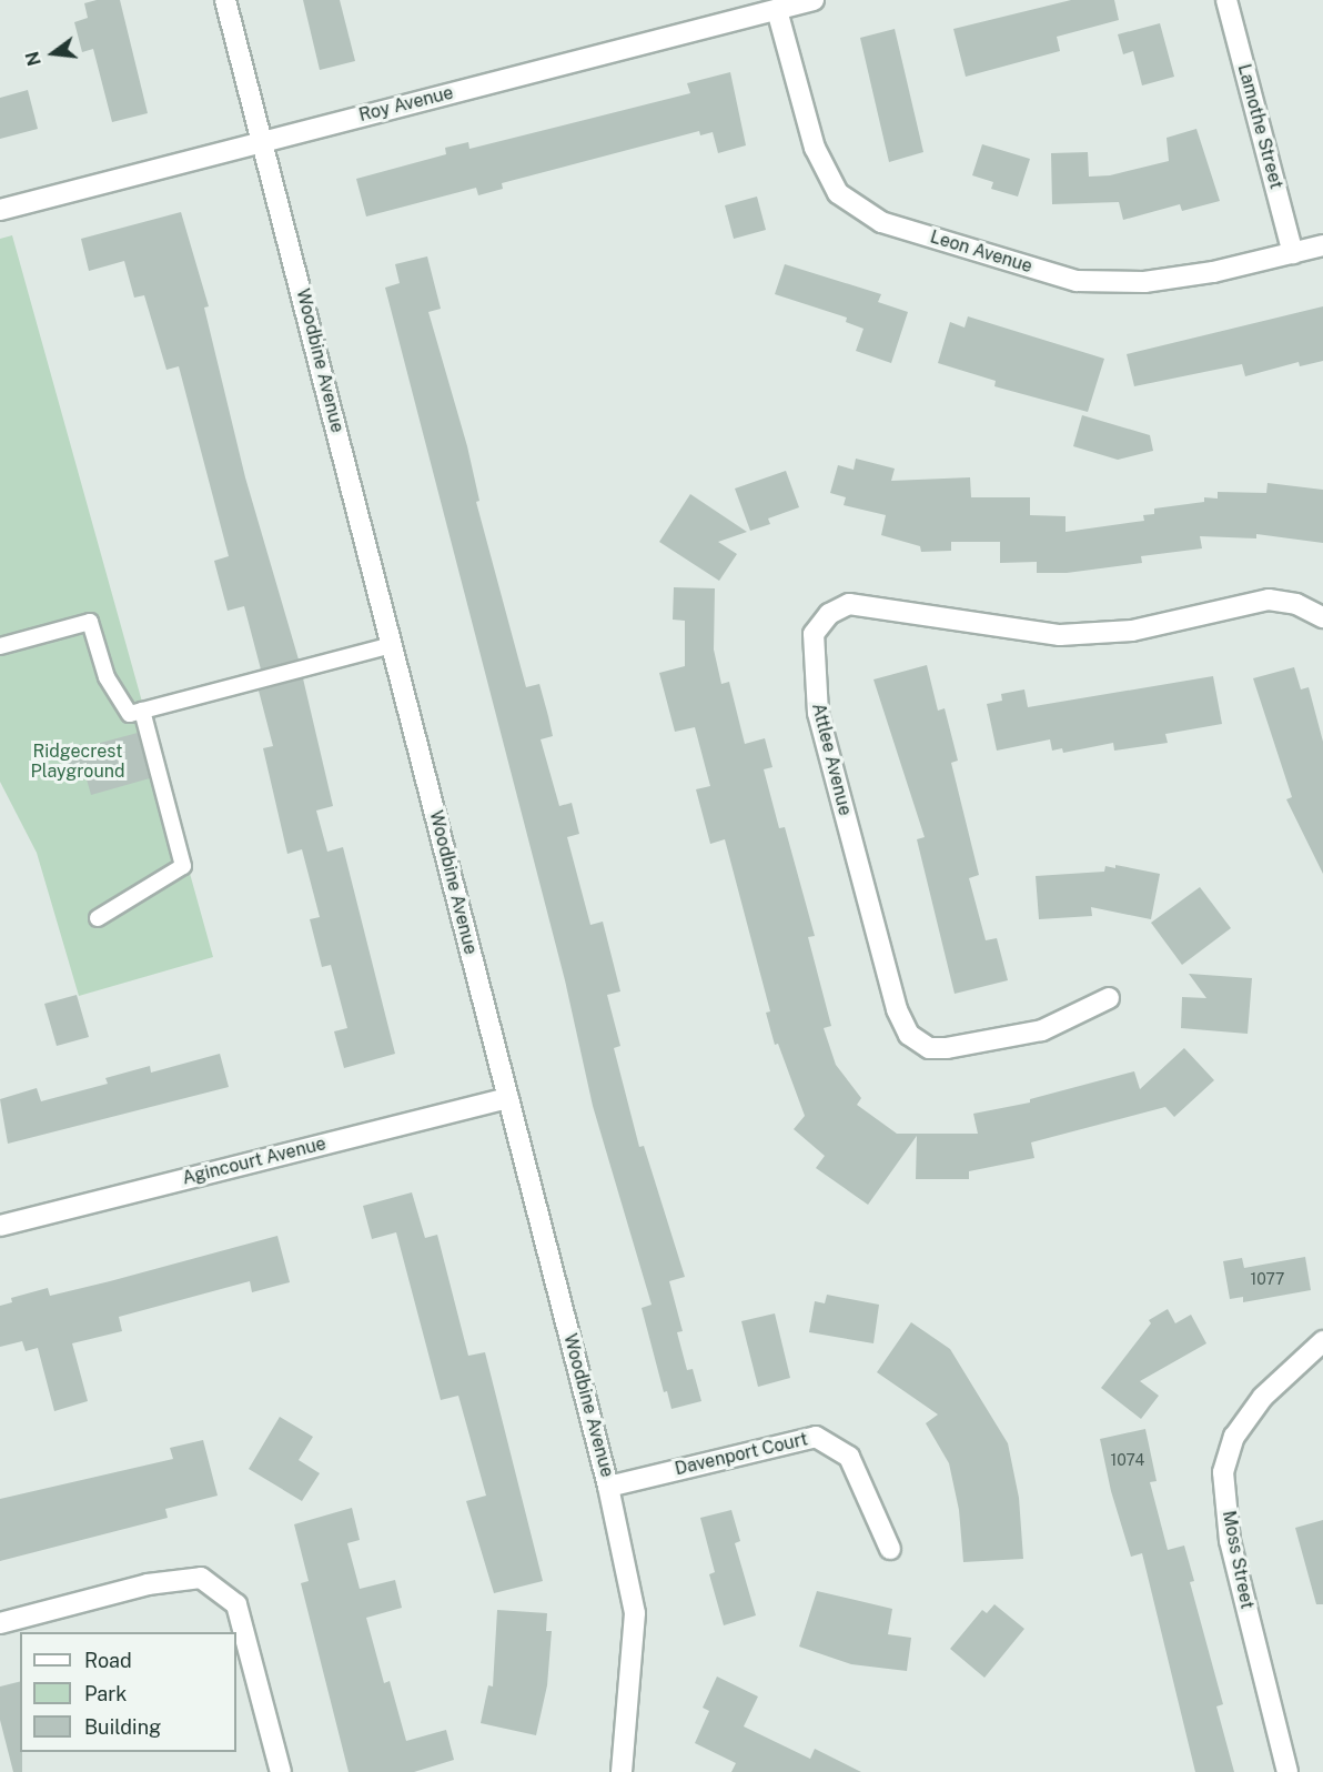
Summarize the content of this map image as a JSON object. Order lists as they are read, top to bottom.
{
  "streets": {
    "street": [
      "Roy Avenue",
      "Lamothe Street",
      "Leon Avenue",
      "Woodbine Avenue",
      "Attlee Avenue",
      "Agincourt Avenue",
      "Davenport Court",
      "Moss Street"
    ]
  },
  "crossings": [
    ["Roy Avenue", "Leon Avenue"],
    ["Roy Avenue", "Woodbine Avenue"],
    ["Lamothe Street", "Leon Avenue"],
    ["Woodbine Avenue", "Agincourt Avenue"],
    ["Woodbine Avenue", "Davenport Court"]
  ],
  "parks": ["Ridgecrest Playground"],
  "house_numbers": ["1077", "1074"],
  "legend": ["Road", "Park", "Building"],
  "north": "left"
}
